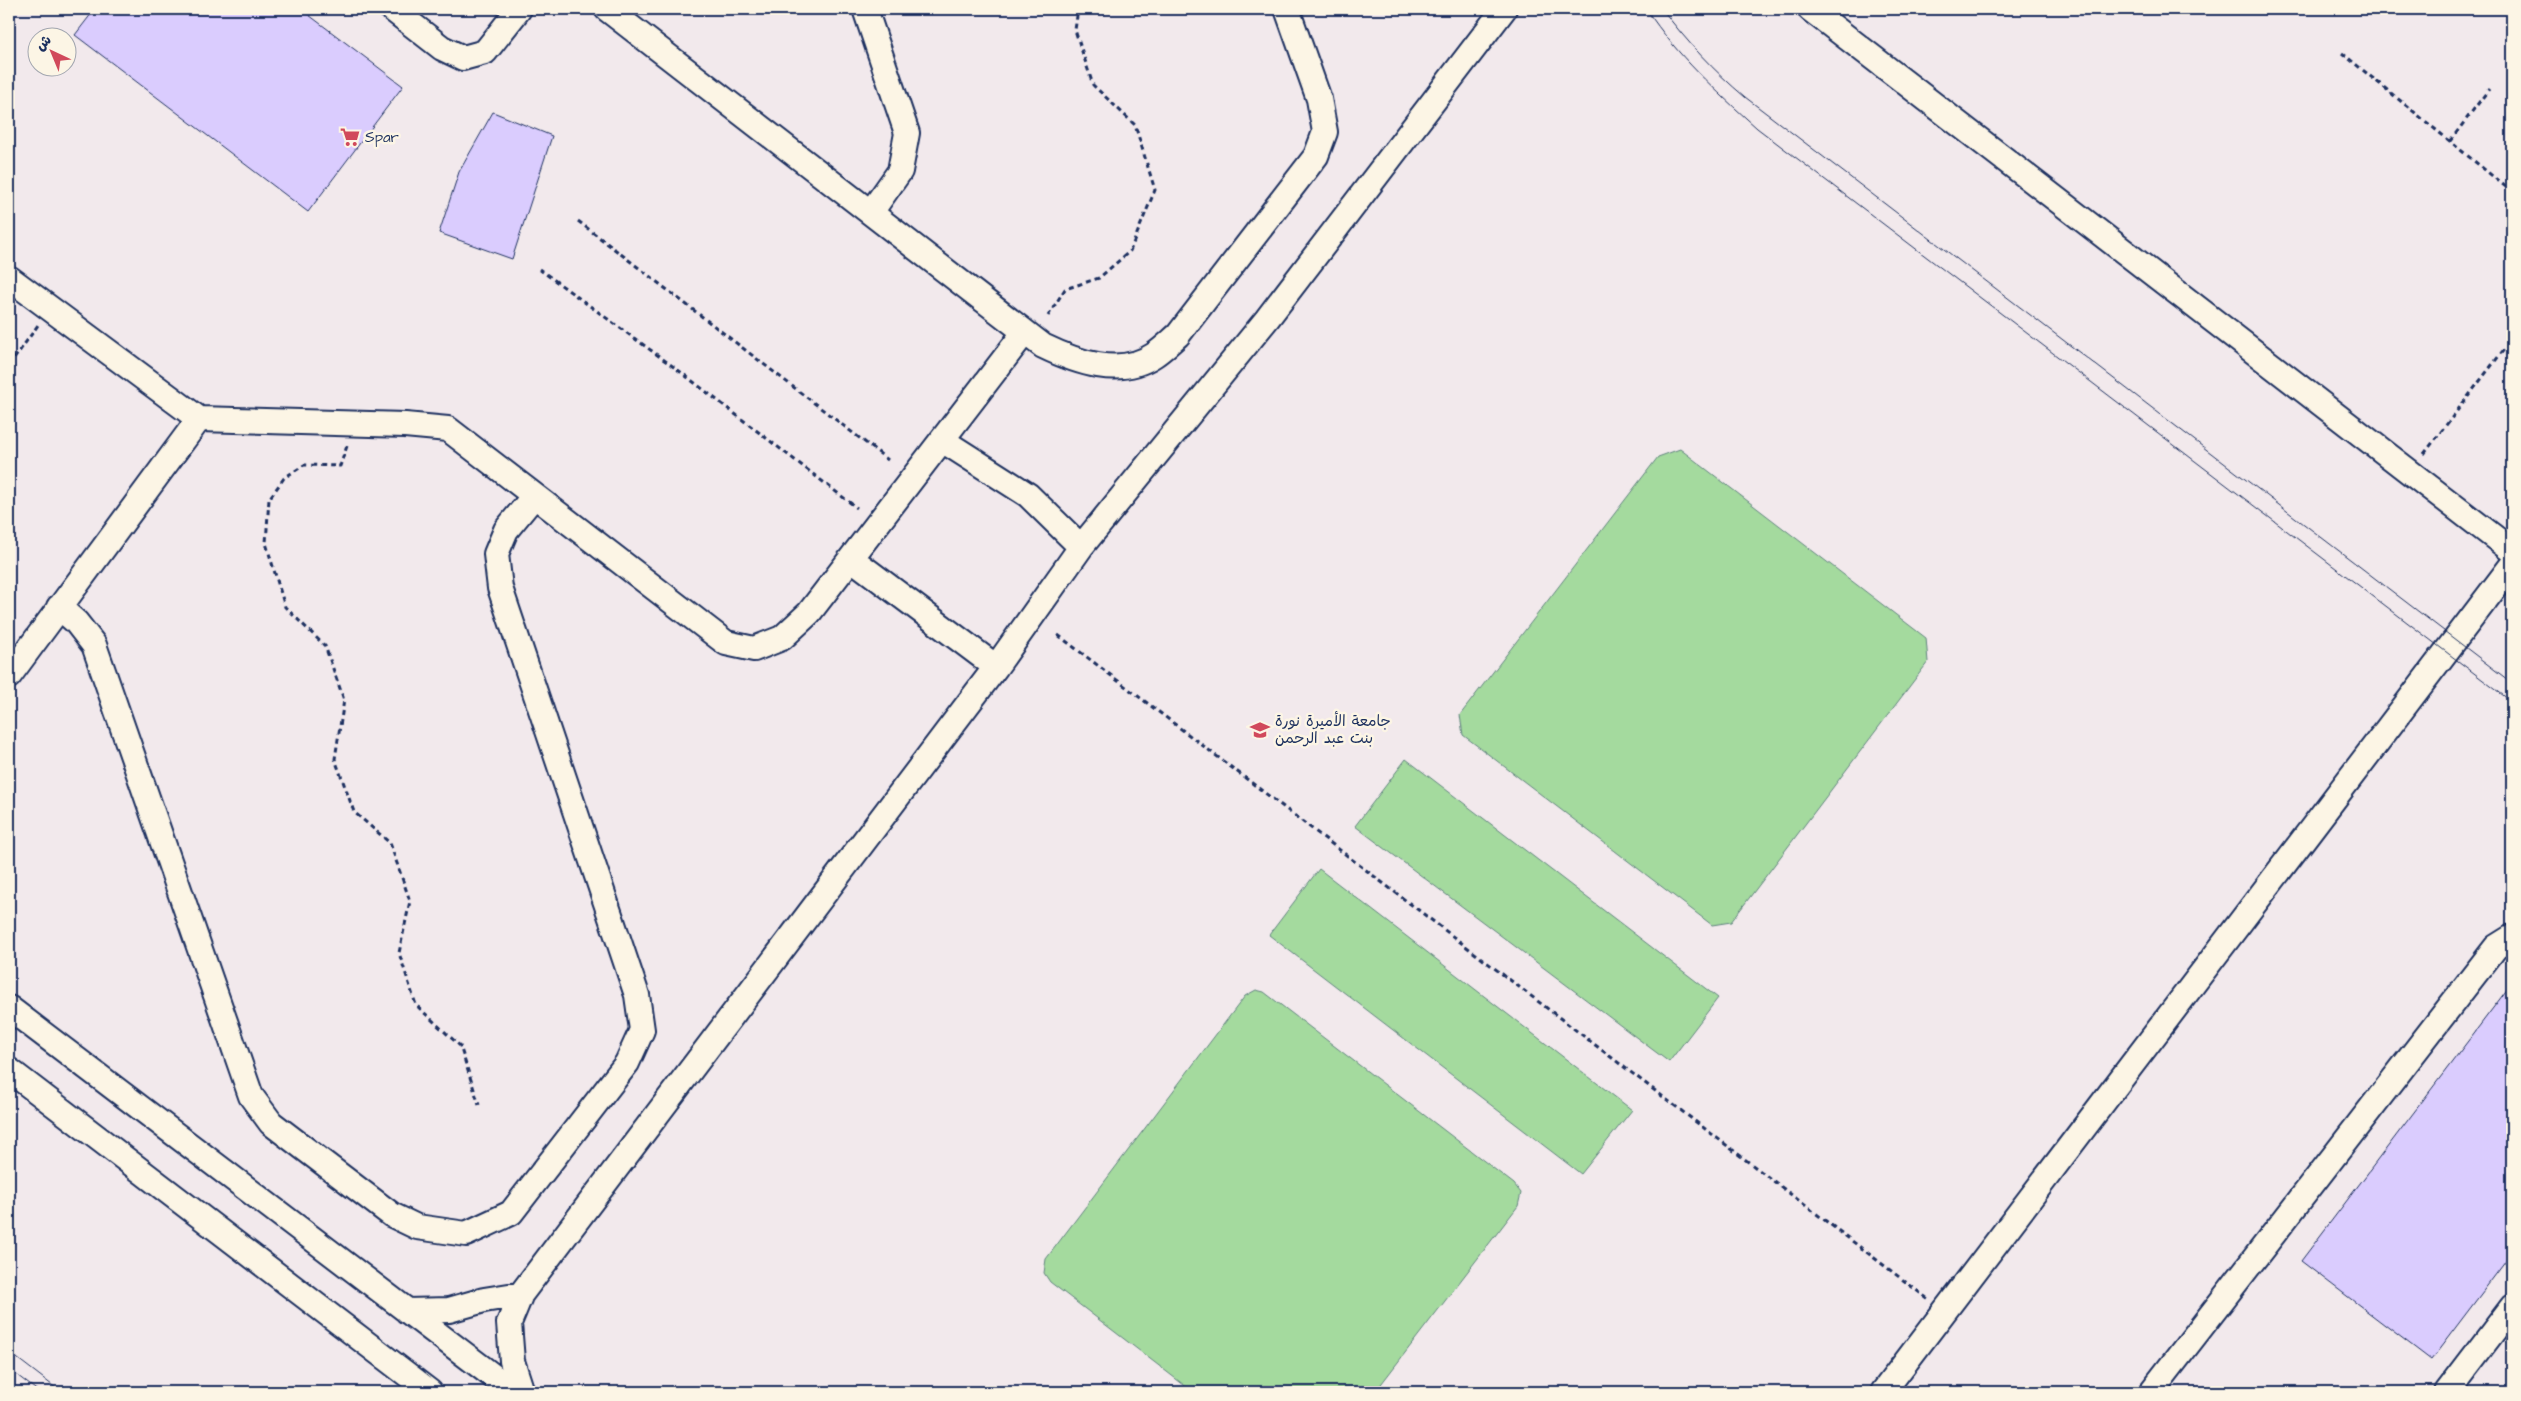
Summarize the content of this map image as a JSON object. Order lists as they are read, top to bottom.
{
  "places": {
    "supermarket": ["Spar"],
    "school or university": ["جامعة الأميرة نورة بنت عبد الرحمن"]
  },
  "north": "top left"
}
